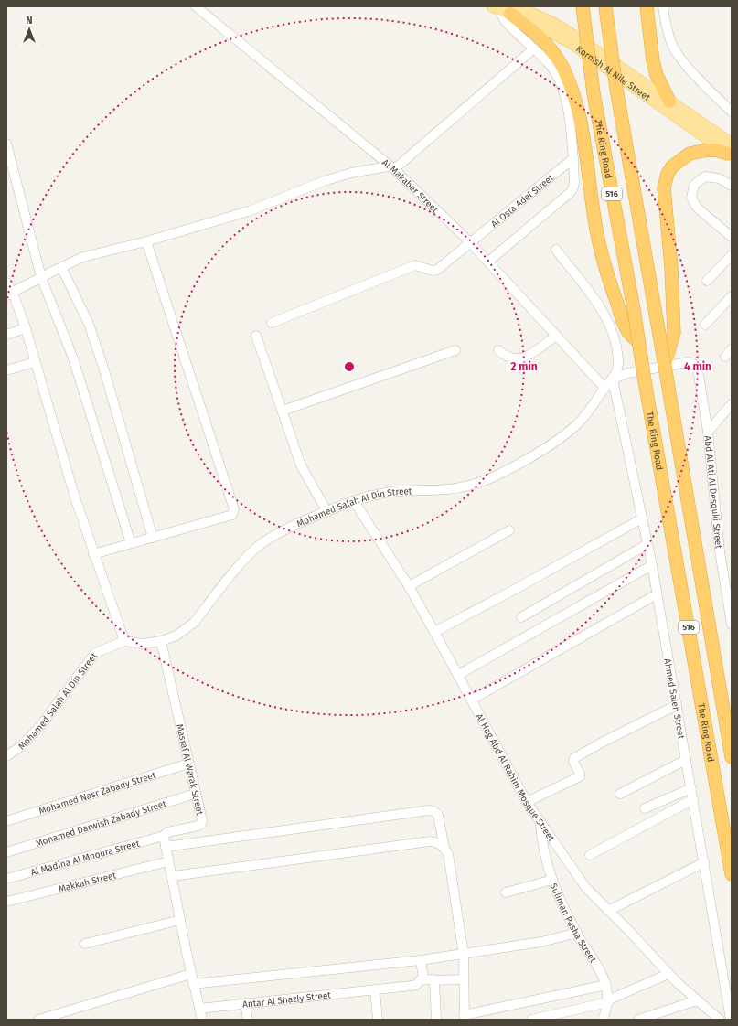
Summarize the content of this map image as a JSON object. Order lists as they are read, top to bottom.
{
  "streets": {
    "highway": ["The Ring Road", "516"],
    "main road": ["Kornish Al Nile Street"],
    "street": [
      "Al Makaber Street",
      "Al Osta Adel Street",
      "Abd Al Ati Al Desouki Street",
      "Mohamed Salah Al Din Street",
      "Ahmed Saleh Street",
      "Masraf Al Warak Street",
      "Al Hag Abd Al Rahim Mosque Street",
      "Mohamed Nasr Zabady Street",
      "Mohamed Darwish Zabady Street",
      "Al Madina Al Mnoura Street",
      "Makkah Street",
      "Suliman Pasha Street",
      "Antar Al Shazly Street"
    ]
  },
  "crossings": [
    ["Al Makaber Street", "Al Osta Adel Street"],
    ["Al Makaber Street", "Mohamed Salah Al Din Street"],
    ["Abd Al Ati Al Desouki Street", "Mohamed Salah Al Din Street"],
    ["Mohamed Salah Al Din Street", "Ahmed Saleh Street"],
    ["Mohamed Salah Al Din Street", "Masraf Al Warak Street"],
    ["Mohamed Salah Al Din Street", "Al Hag Abd Al Rahim Mosque Street"],
    ["Masraf Al Warak Street", "Mohamed Nasr Zabady Street"],
    ["Masraf Al Warak Street", "Mohamed Darwish Zabady Street"],
    ["Masraf Al Warak Street", "Al Madina Al Mnoura Street"],
    ["Al Hag Abd Al Rahim Mosque Street", "Suliman Pasha Street"]
  ],
  "north": "top",
  "rings": ["2 min", "4 min"]
}
